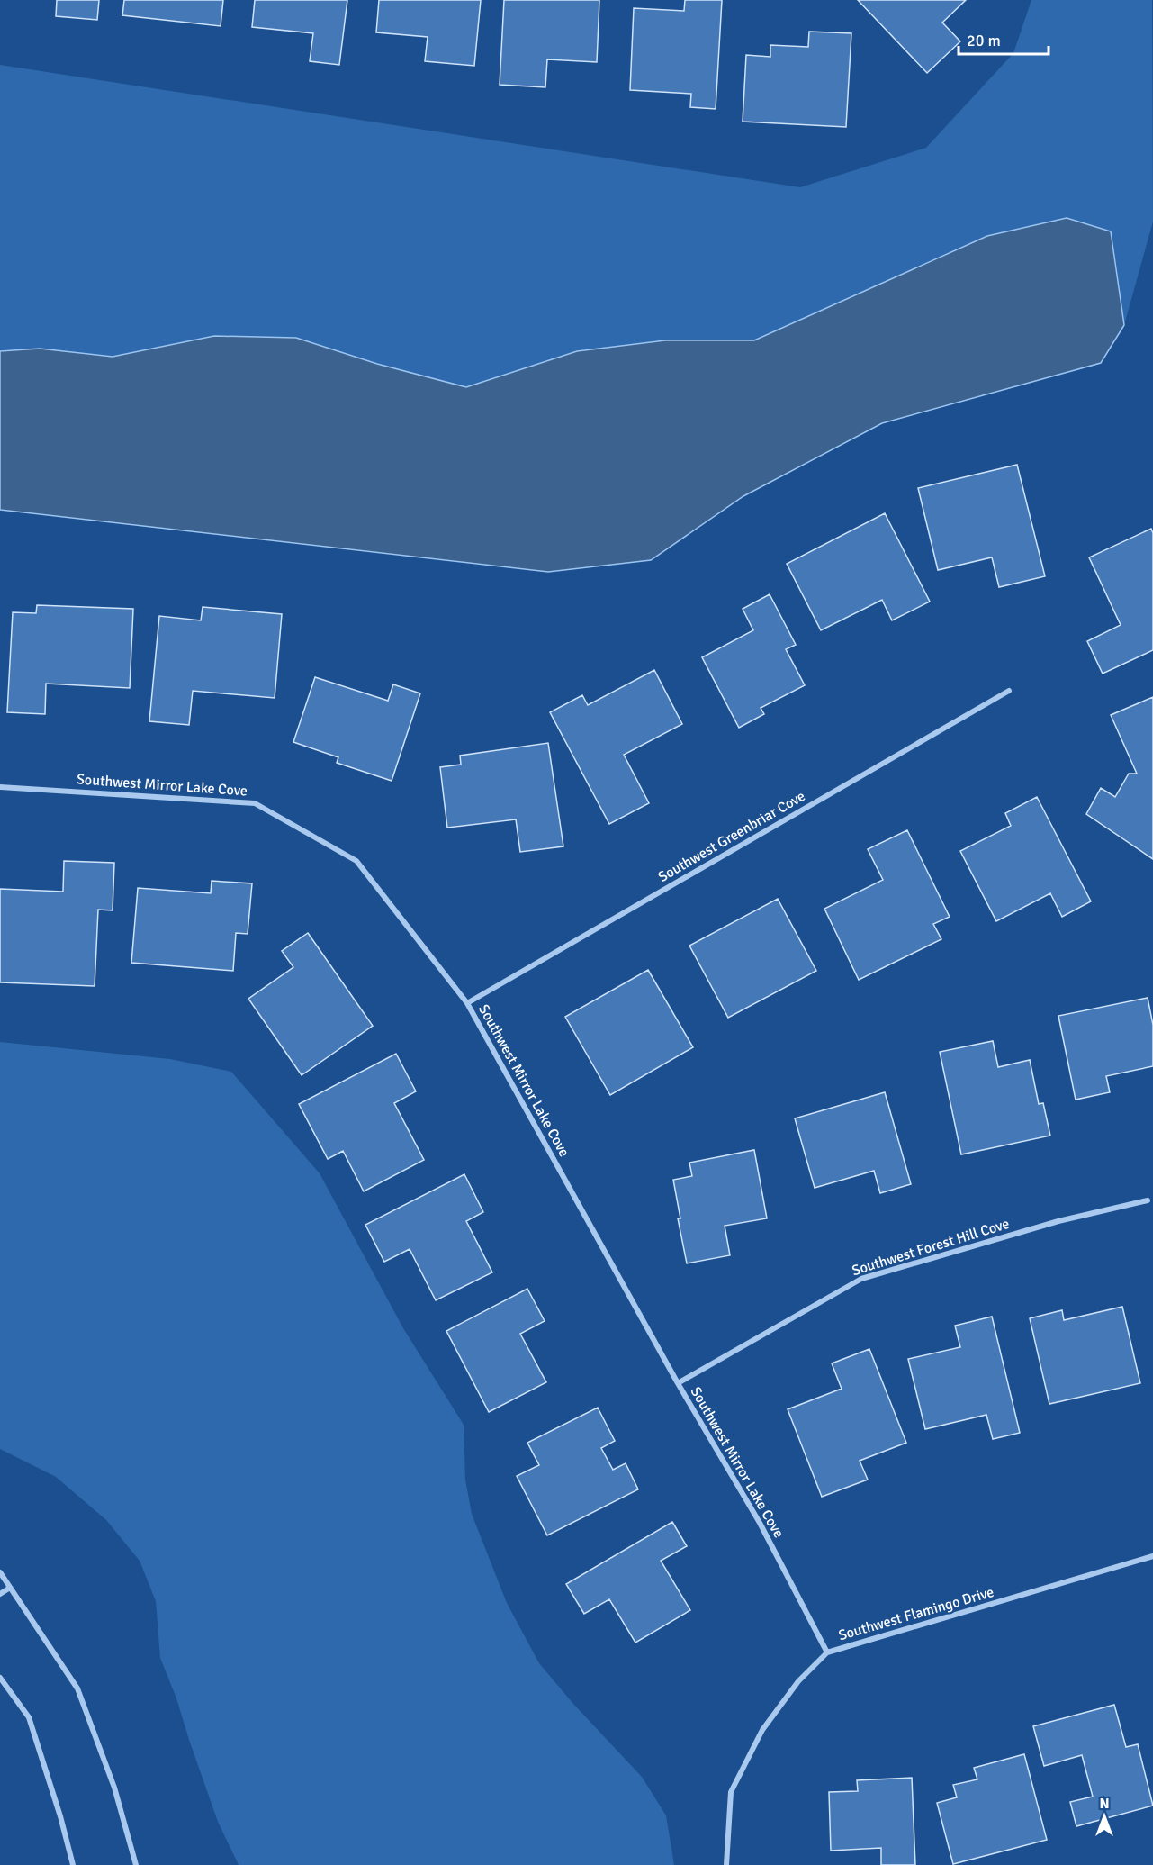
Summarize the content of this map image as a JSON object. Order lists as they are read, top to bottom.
{
  "streets": {
    "street": [
      "Southwest Mirror Lake Cove",
      "Southwest Greenbriar Cove",
      "Southwest Forest Hill Cove",
      "Southwest Flamingo Drive"
    ]
  },
  "crossings": [
    ["Southwest Mirror Lake Cove", "Southwest Greenbriar Cove"],
    ["Southwest Mirror Lake Cove", "Southwest Forest Hill Cove"],
    ["Southwest Mirror Lake Cove", "Southwest Flamingo Drive"]
  ],
  "scale_bar": "20 m",
  "north": "top"
}
